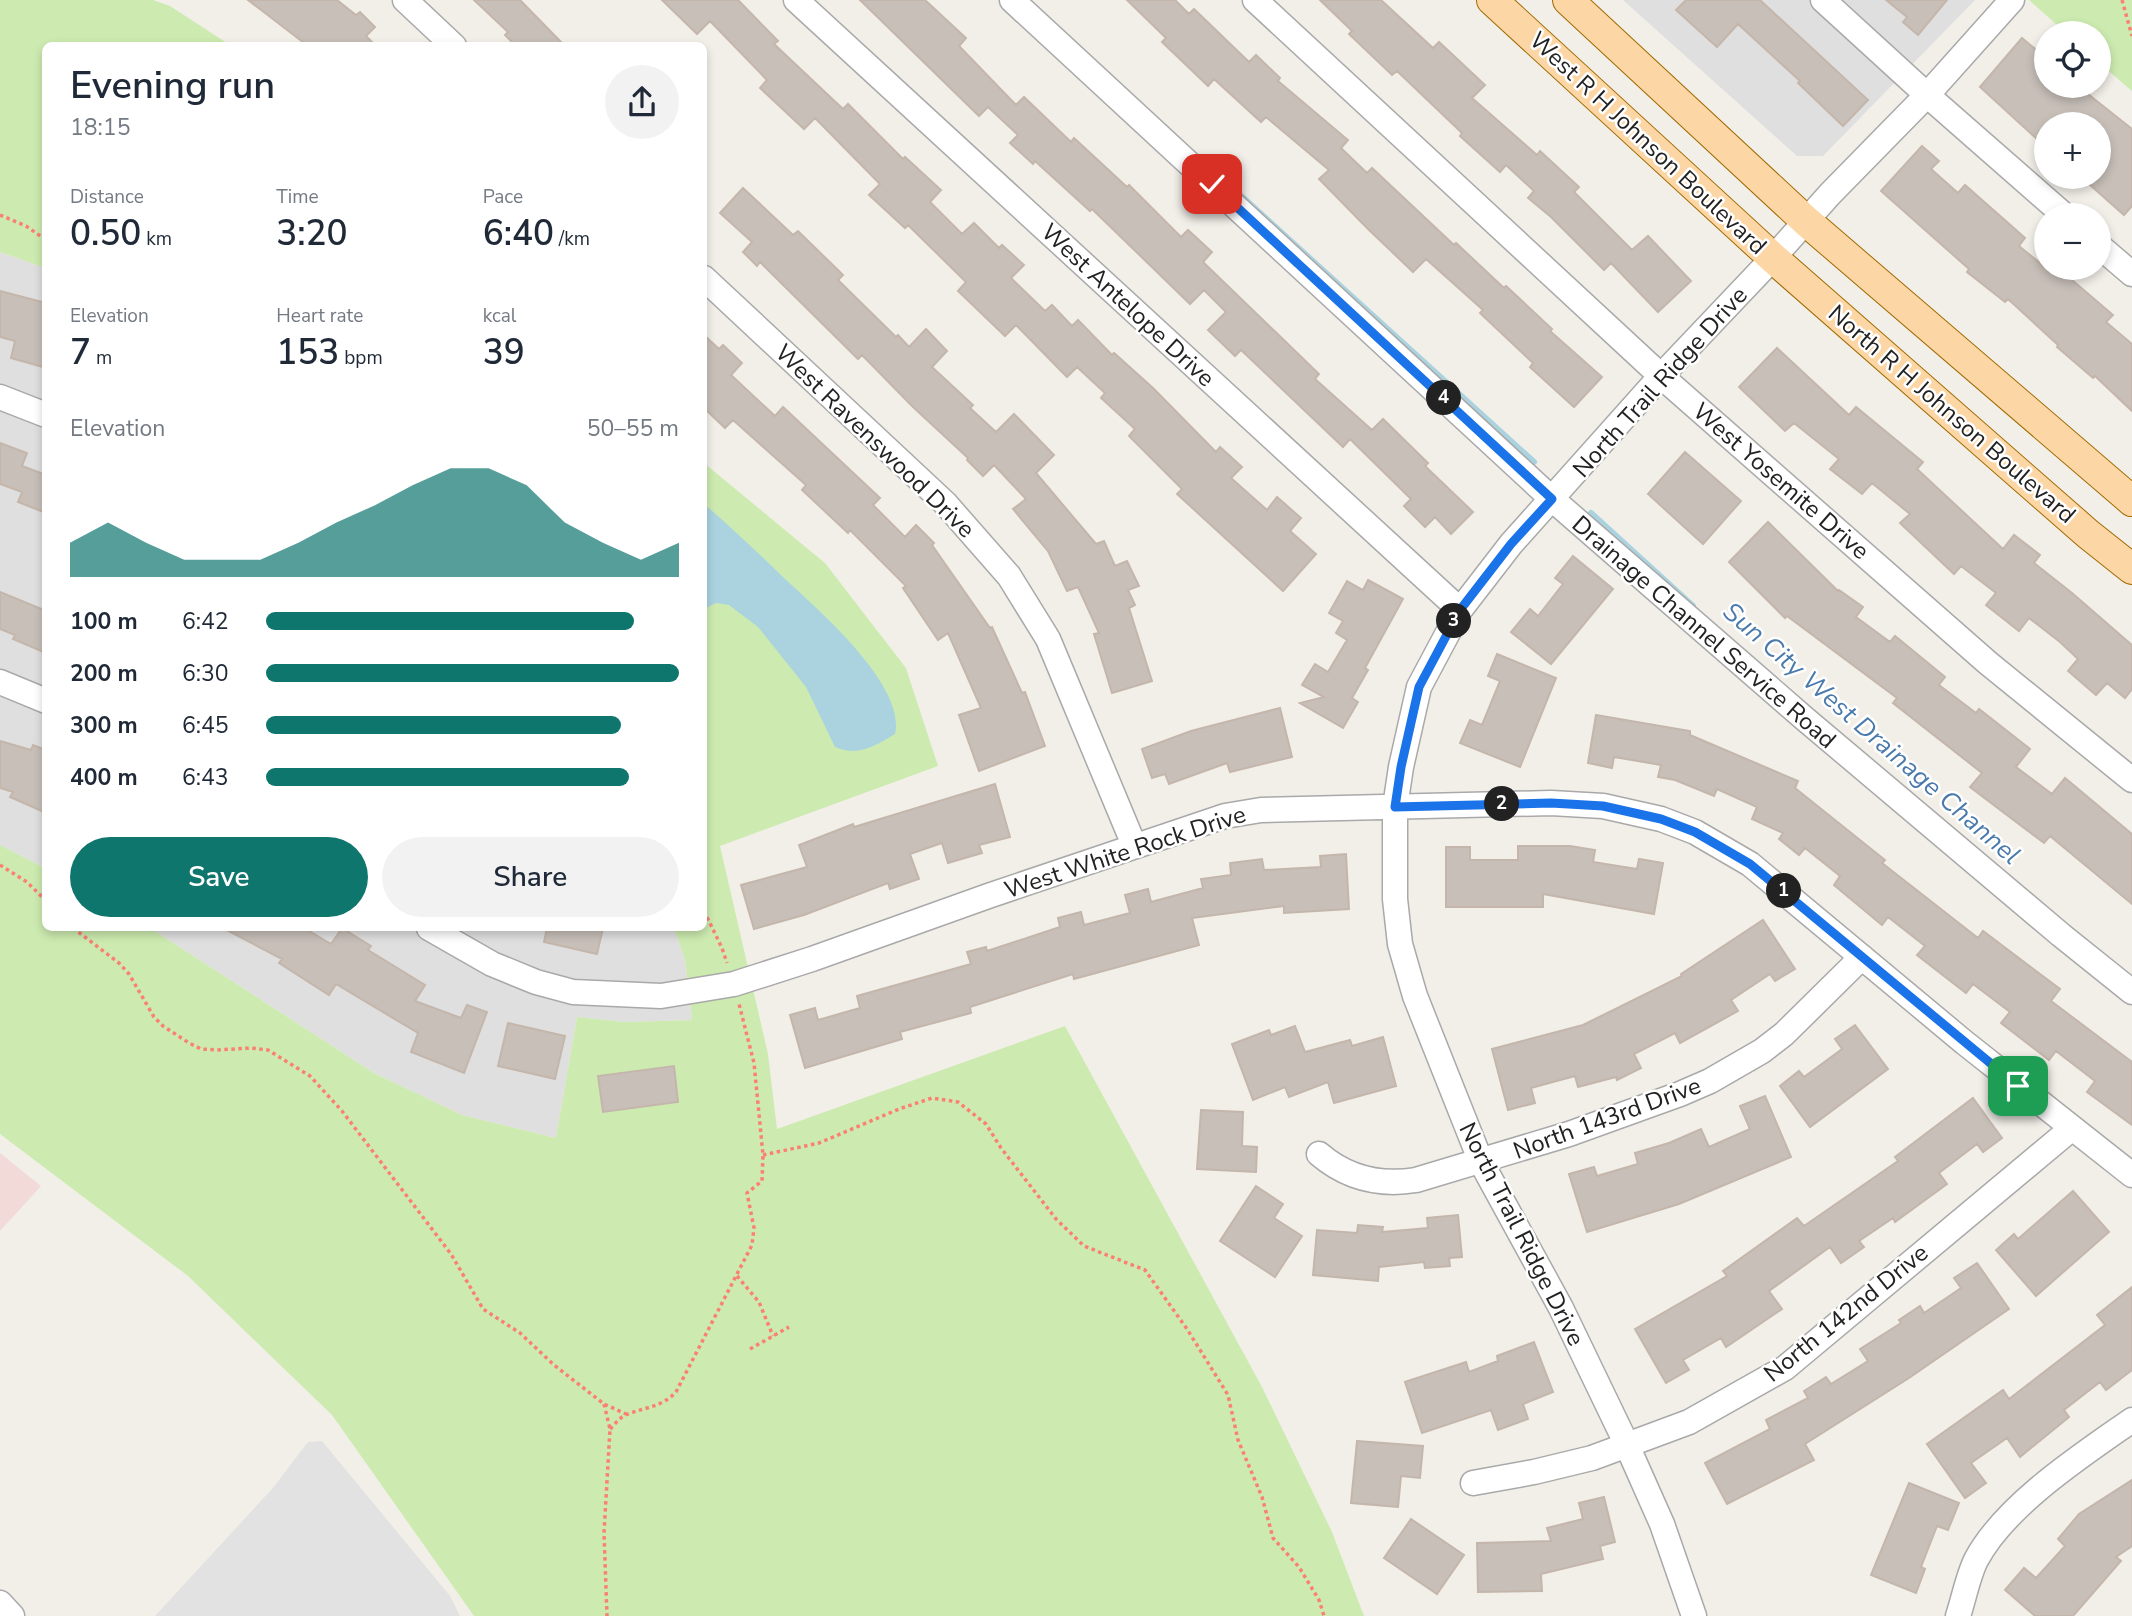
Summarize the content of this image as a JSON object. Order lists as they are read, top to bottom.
{
  "streets": {
    "main road": ["West R H Johnson Boulevard", "North R H Johnson Boulevard"],
    "street": [
      "West Antelope Drive",
      "North Trail Ridge Drive",
      "West Ravenswood Drive",
      "West Yosemite Drive",
      "Drainage Channel Service Road",
      "West White Rock Drive",
      "North 143rd Drive",
      "North 142nd Drive"
    ]
  },
  "crossings": [
    ["West R H Johnson Boulevard", "North Trail Ridge Drive"],
    ["West R H Johnson Boulevard", "North R H Johnson Boulevard"],
    ["West Antelope Drive", "North Trail Ridge Drive"],
    ["North Trail Ridge Drive", "North R H Johnson Boulevard"],
    ["North Trail Ridge Drive", "West Yosemite Drive"],
    ["North Trail Ridge Drive", "Drainage Channel Service Road"],
    ["North Trail Ridge Drive", "West White Rock Drive"],
    ["North Trail Ridge Drive", "North 143rd Drive"],
    ["North Trail Ridge Drive", "North 142nd Drive"],
    ["West Ravenswood Drive", "West White Rock Drive"],
    ["West White Rock Drive", "North 143rd Drive"],
    ["West White Rock Drive", "North 142nd Drive"]
  ],
  "water": ["Sun City West Drainage Channel"],
  "page": {
    "map_buttons": ["+", "−"],
    "heading": ["Evening run", "18:15"],
    "stats": [
      ["Distance", "0.50 km"],
      ["Time", "3:20"],
      ["Pace", "6:40 /km"],
      ["Elevation", "7 m"],
      ["Heart rate", "153 bpm"],
      ["kcal", "39"]
    ],
    "pins": [
      "4",
      "3",
      "2",
      "1"
    ],
    "chart": ["Elevation", "50–55 m"],
    "list": [
      {
        "name": "100 m",
        "note": "6:42"
      },
      {
        "name": "200 m",
        "note": "6:30"
      },
      {
        "name": "300 m",
        "note": "6:45"
      },
      {
        "name": "400 m",
        "note": "6:43"
      }
    ],
    "buttons": ["Save", "Share"]
  }
}
